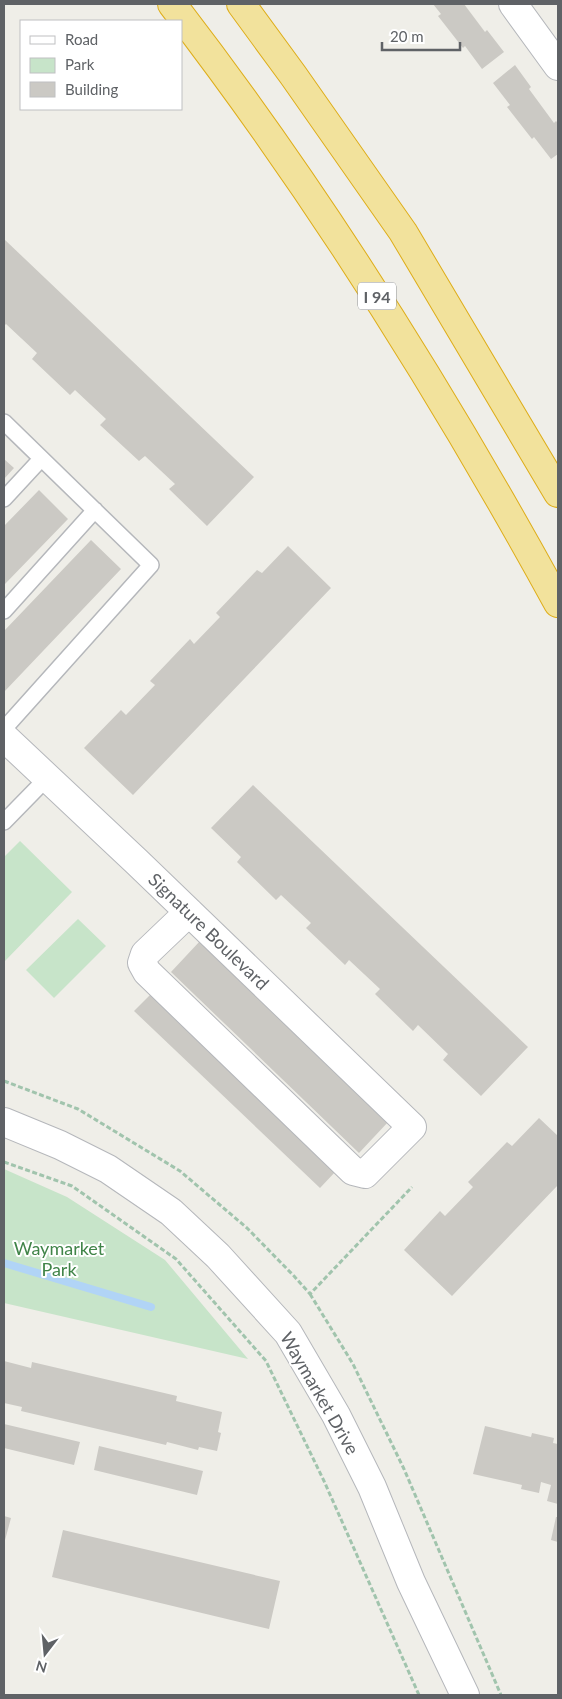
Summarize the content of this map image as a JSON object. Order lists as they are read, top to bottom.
{
  "streets": {
    "highway": ["I 94"],
    "street": ["Signature Boulevard", "Waymarket Drive"]
  },
  "parks": ["Waymarket Park"],
  "legend": ["Road", "Park", "Building"],
  "scale_bar": "20 m",
  "north": "bottom"
}
